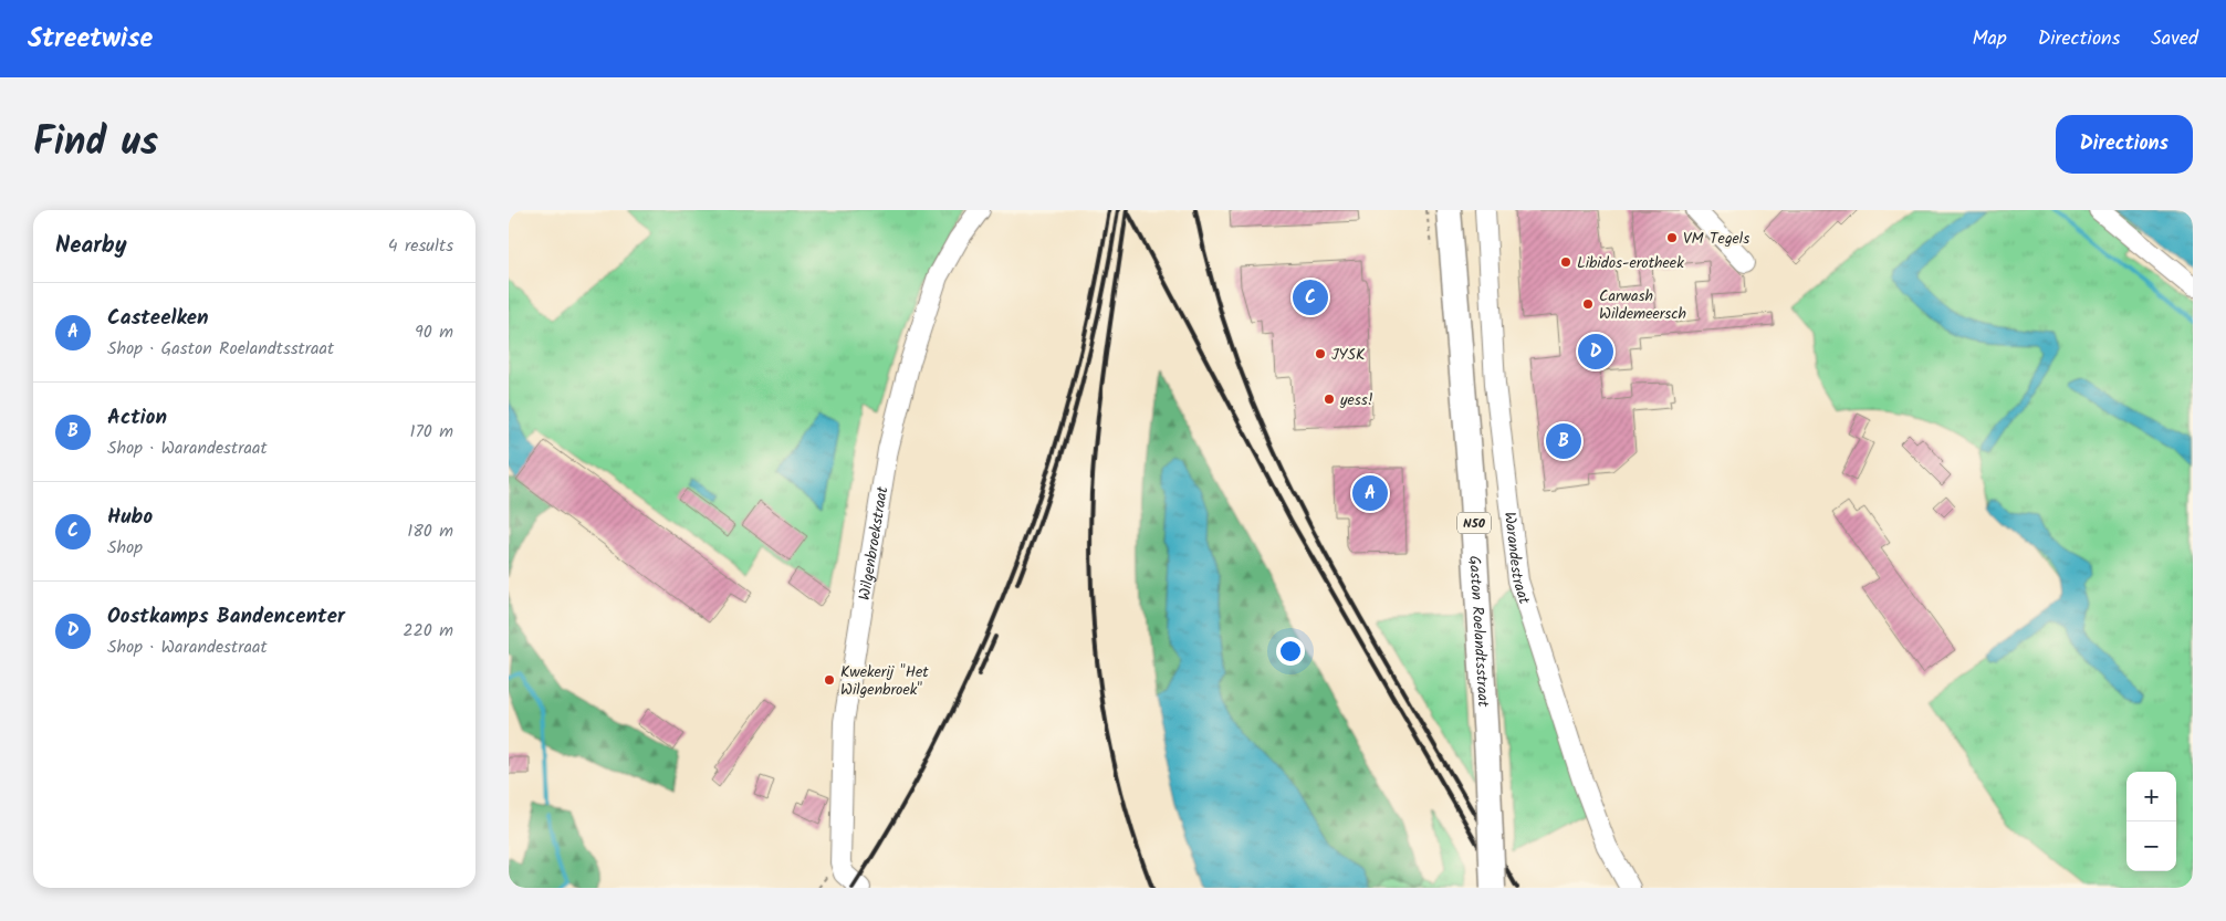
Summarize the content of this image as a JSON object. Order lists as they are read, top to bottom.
{
  "streets": {
    "main road": ["N50", "Gaston Roelandtsstraat"],
    "street": ["Wilgenbroekstraat", "Warandestraat"]
  },
  "places": [
    "VM Tegels",
    "Libidos-erotheek",
    "Carwash Wildemeersch",
    "JYSK",
    "yess!",
    "Kwekerij \"Het Wilgenbroek\""
  ],
  "page": {
    "header": "Streetwise",
    "nav": ["Map", "Directions", "Saved"],
    "title": "Find us",
    "buttons": "Directions",
    "heading": ["Nearby", "4 results"],
    "pins": [
      "C",
      "D",
      "B",
      "A"
    ],
    "list": [
      {
        "mark": "A",
        "name": "Casteelken",
        "note": "Shop · Gaston Roelandtsstraat",
        "value": "90 m"
      },
      {
        "mark": "B",
        "name": "Action",
        "note": "Shop · Warandestraat",
        "value": "170 m"
      },
      {
        "mark": "C",
        "name": "Hubo",
        "note": "Shop",
        "value": "180 m"
      },
      {
        "mark": "D",
        "name": "Oostkamps Bandencenter",
        "note": "Shop · Warandestraat",
        "value": "220 m"
      }
    ],
    "map_buttons": ["+", "−"]
  }
}
